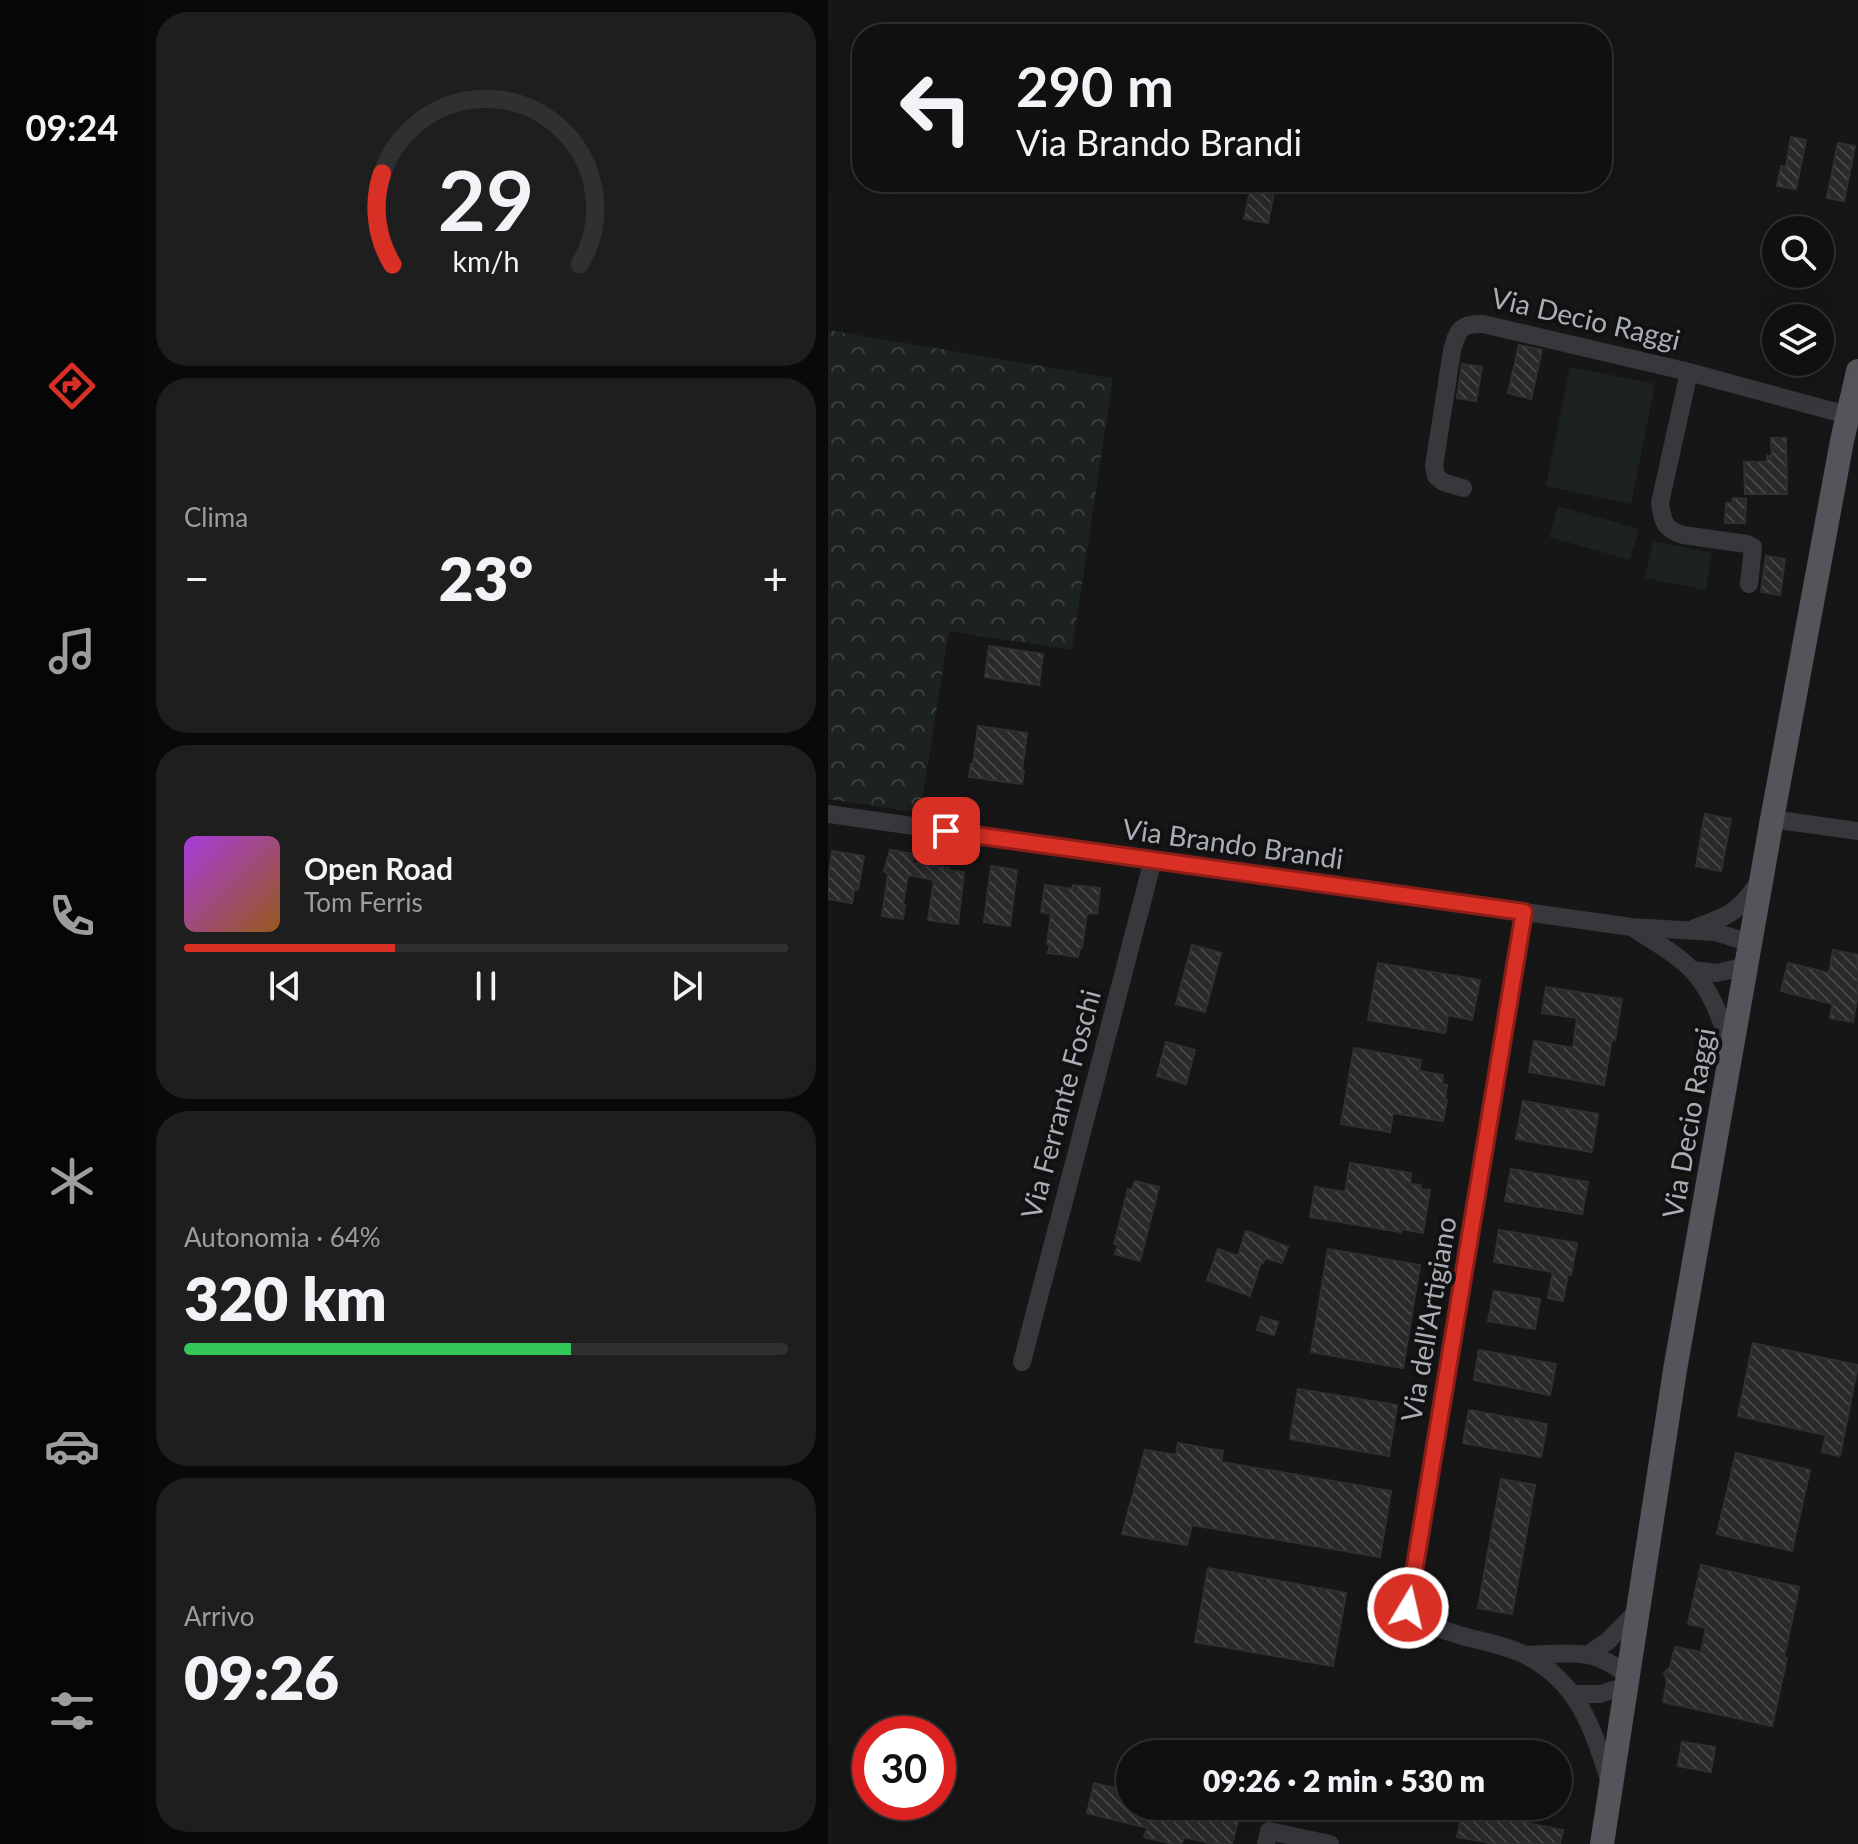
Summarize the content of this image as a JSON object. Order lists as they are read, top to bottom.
{
  "streets": {
    "main road": ["Via Decio Raggi"],
    "street": ["Via Brando Brandi", "Via Ferrante Foschi", "Via dell'Artigiano"]
  },
  "crossings": [
    ["Via Decio Raggi", "Via Brando Brandi"],
    ["Via Decio Raggi", "Via dell'Artigiano"],
    ["Via Brando Brandi", "Via Ferrante Foschi"],
    ["Via Brando Brandi", "Via dell'Artigiano"]
  ],
  "page": {
    "tabs": "09:24",
    "turn": ["290 m", "Via Brando Brandi"],
    "tile": [
      "Clima",
      ["Autonomia · 64%", "320 km"],
      ["Arrivo", "09:26"]
    ],
    "heat": ["−", "23°", "+"],
    "song": ["Open Road", "Tom Ferris"],
    "limit": "30",
    "trip": "09:26 · 2 min · 530 m",
    "gauge": ["29", "km/h"]
  }
}
